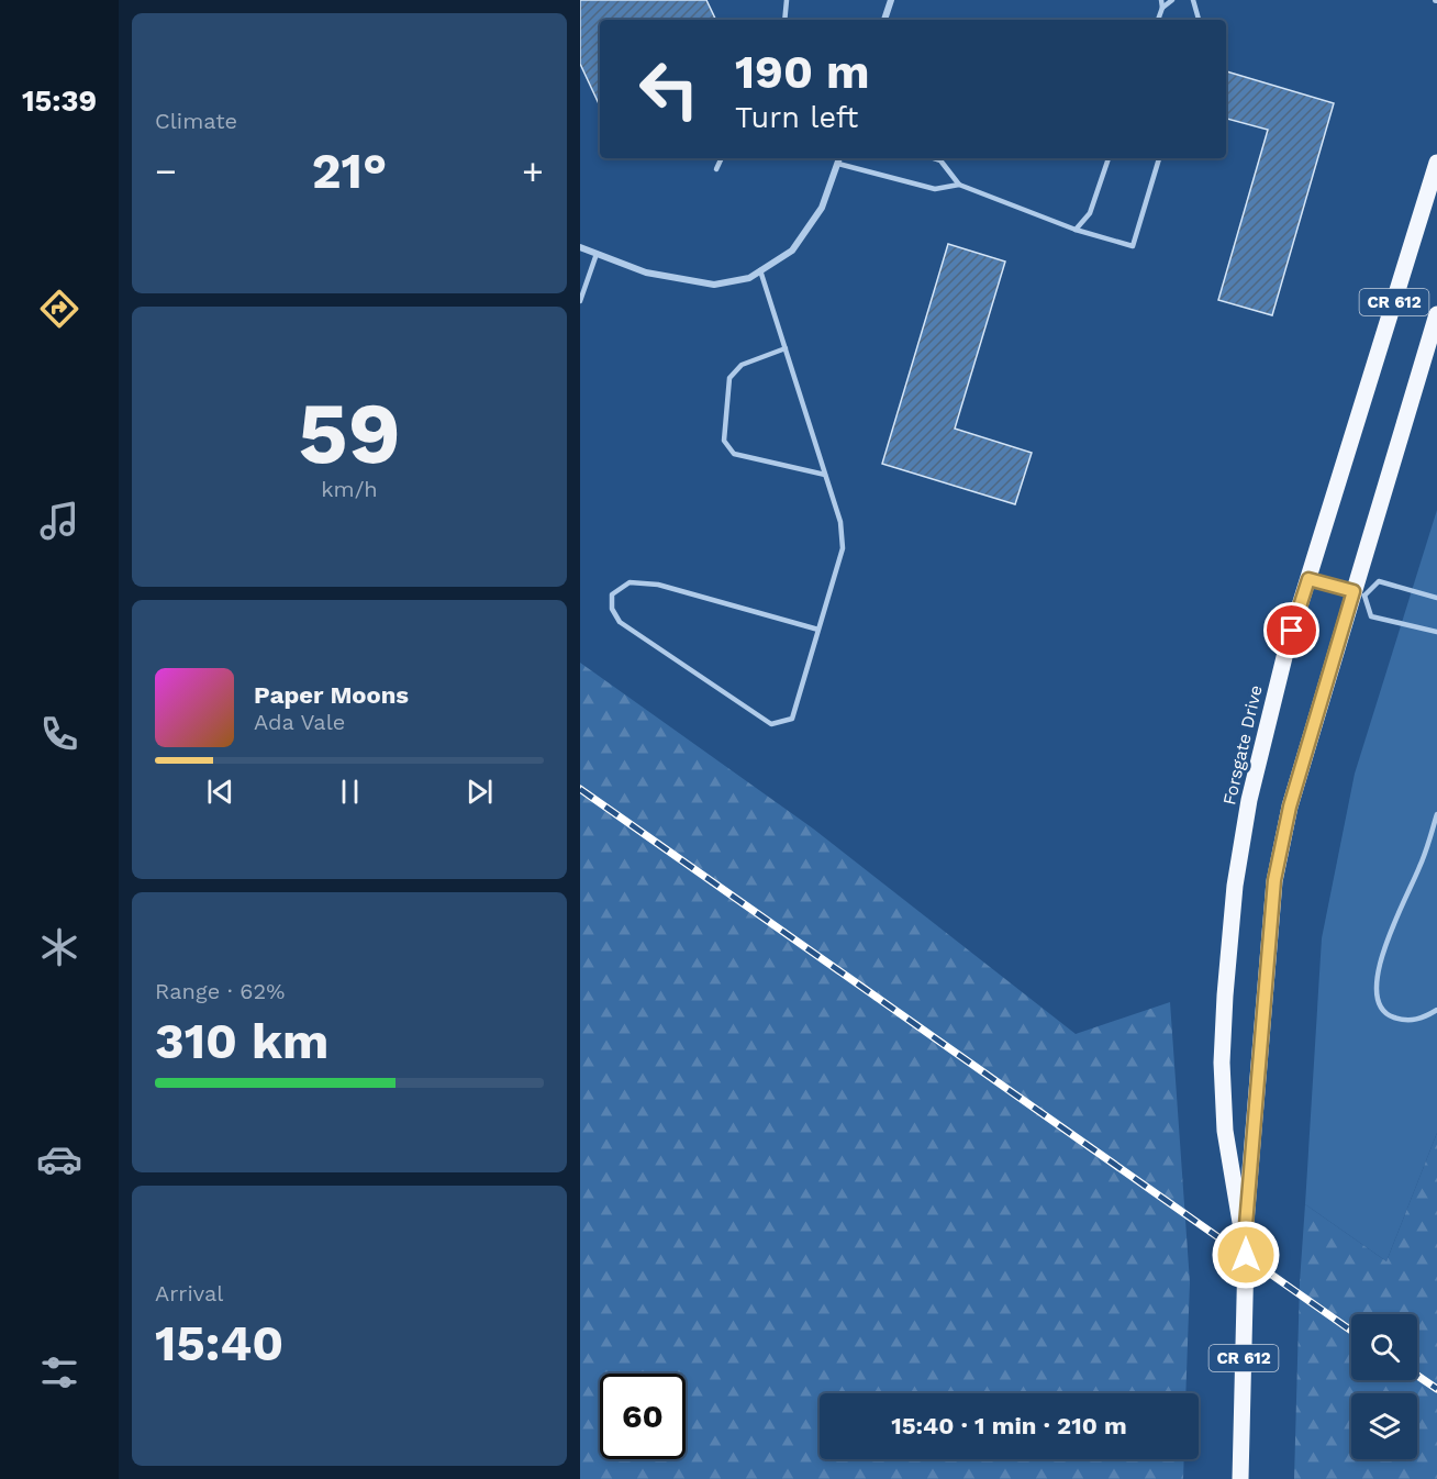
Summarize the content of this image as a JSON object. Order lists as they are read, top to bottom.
{
  "streets": {
    "main road": ["CR 612", "Forsgate Drive"]
  },
  "page": {
    "tabs": "15:39",
    "tile": [
      "Climate",
      ["59", "km/h"],
      ["Range · 62%", "310 km"],
      ["Arrival", "15:40"]
    ],
    "turn": ["190 m", "Turn left"],
    "heat": ["−", "21°", "+"],
    "song": ["Paper Moons", "Ada Vale"],
    "limit": "60",
    "trip": "15:40 · 1 min · 210 m"
  }
}
